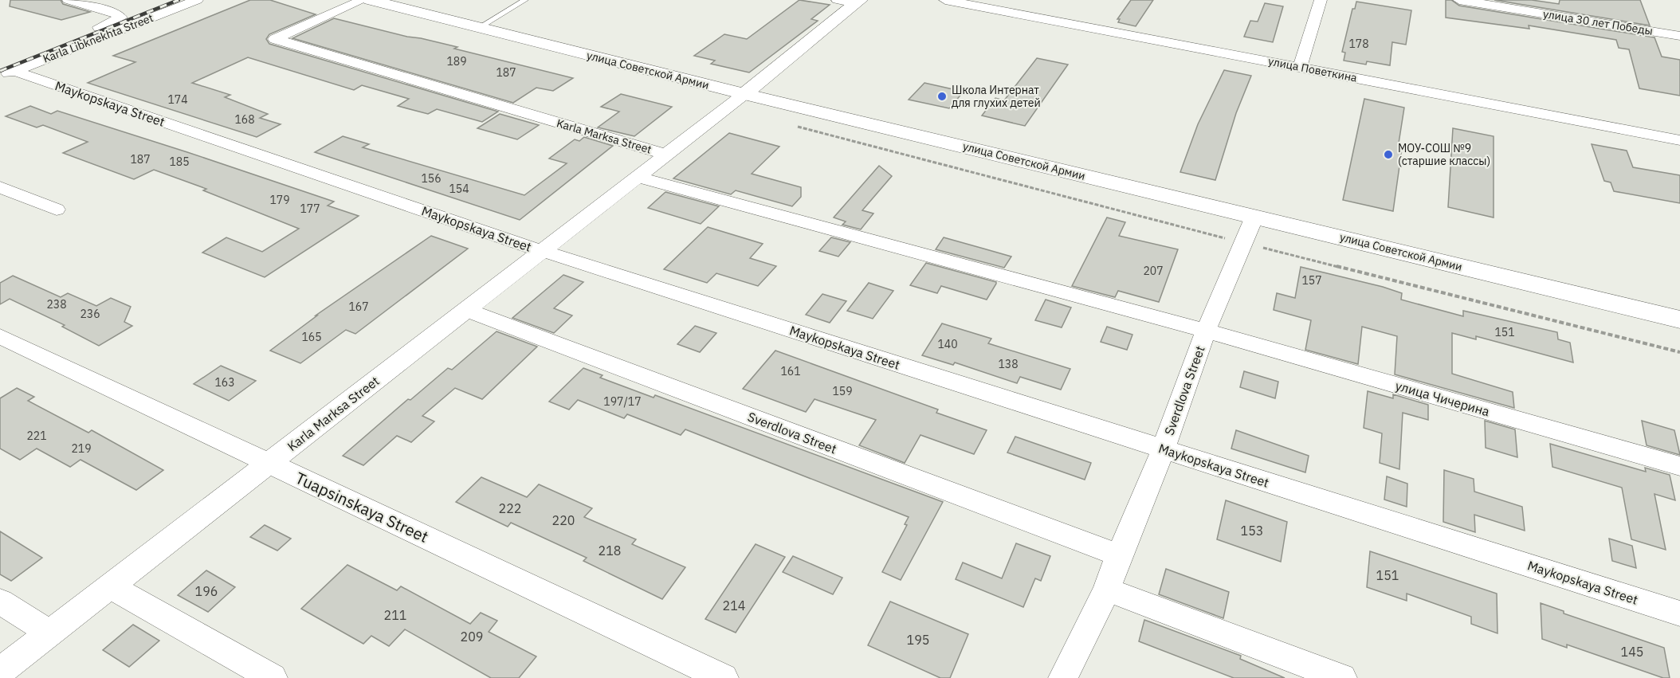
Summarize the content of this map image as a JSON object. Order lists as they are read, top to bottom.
{
  "streets": {
    "main road": ["улица Советской Армии", "Karla Marksa Street"],
    "street": [
      "улица 30 лет Победы",
      "Karla Libknekhta Street",
      "улица Поветкина",
      "Maykopskaya Street",
      "Sverdlova Street",
      "улица Чичерина",
      "Tuapsinskaya Street"
    ]
  },
  "crossings": [
    ["Karla Libknekhta Street", "Maykopskaya Street"],
    ["улица Советской Армии", "Karla Marksa Street"],
    ["улица Советской Армии", "Sverdlova Street"],
    ["Maykopskaya Street", "Karla Marksa Street"],
    ["Maykopskaya Street", "Sverdlova Street"],
    ["Karla Marksa Street", "Sverdlova Street"],
    ["Karla Marksa Street", "Tuapsinskaya Street"],
    ["Sverdlova Street", "улица Чичерина"]
  ],
  "places": ["Школа Интернат для глухих детей", "МОУ-СОШ №9 (старшие классы)"],
  "house_numbers": [
    "178",
    "189",
    "187",
    "174",
    "168",
    "187",
    "185",
    "156",
    "154",
    "179",
    "177",
    "207",
    "157",
    "238",
    "167",
    "236",
    "151",
    "165",
    "140",
    "138",
    "161",
    "163",
    "159",
    "197/17",
    "221",
    "219",
    "222",
    "220",
    "153",
    "218",
    "151",
    "196",
    "214",
    "211",
    "209",
    "195",
    "145"
  ]
}
